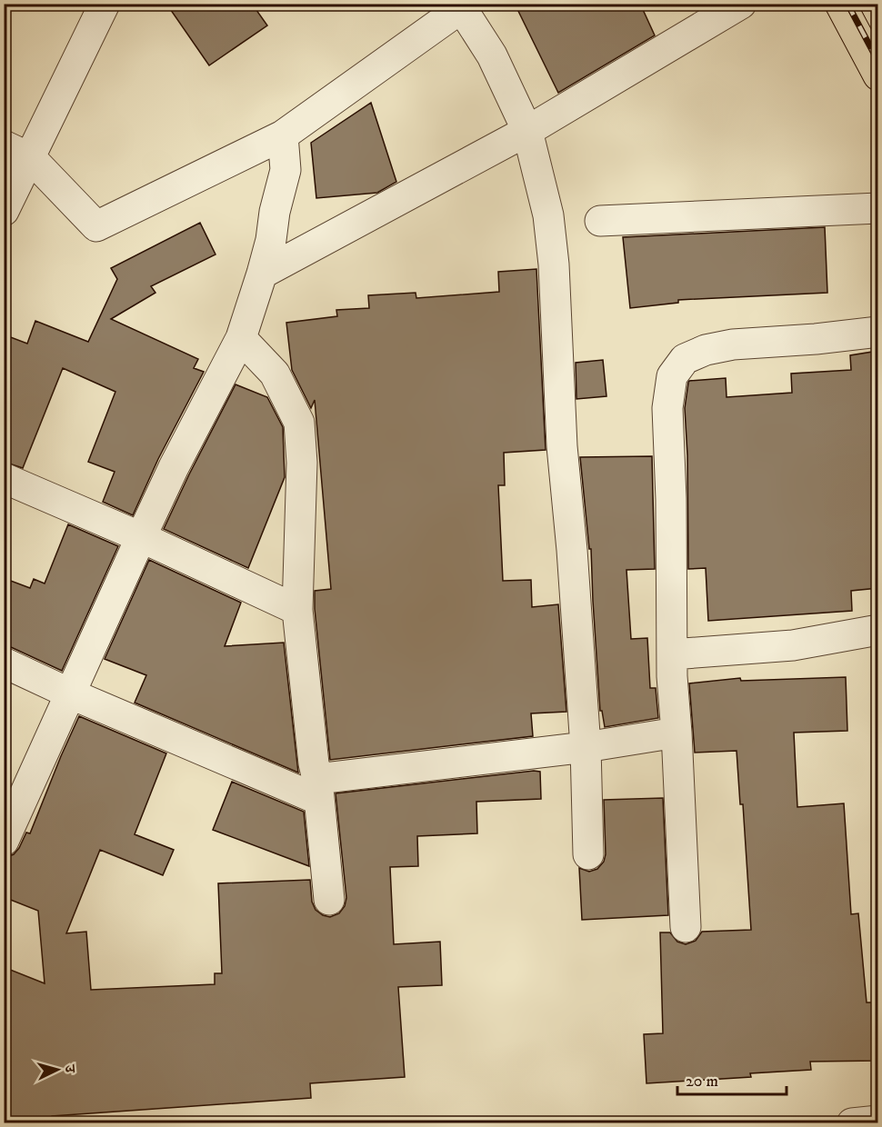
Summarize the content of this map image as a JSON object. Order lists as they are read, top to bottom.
{
  "scale_bar": "20 m",
  "north": "right"
}
